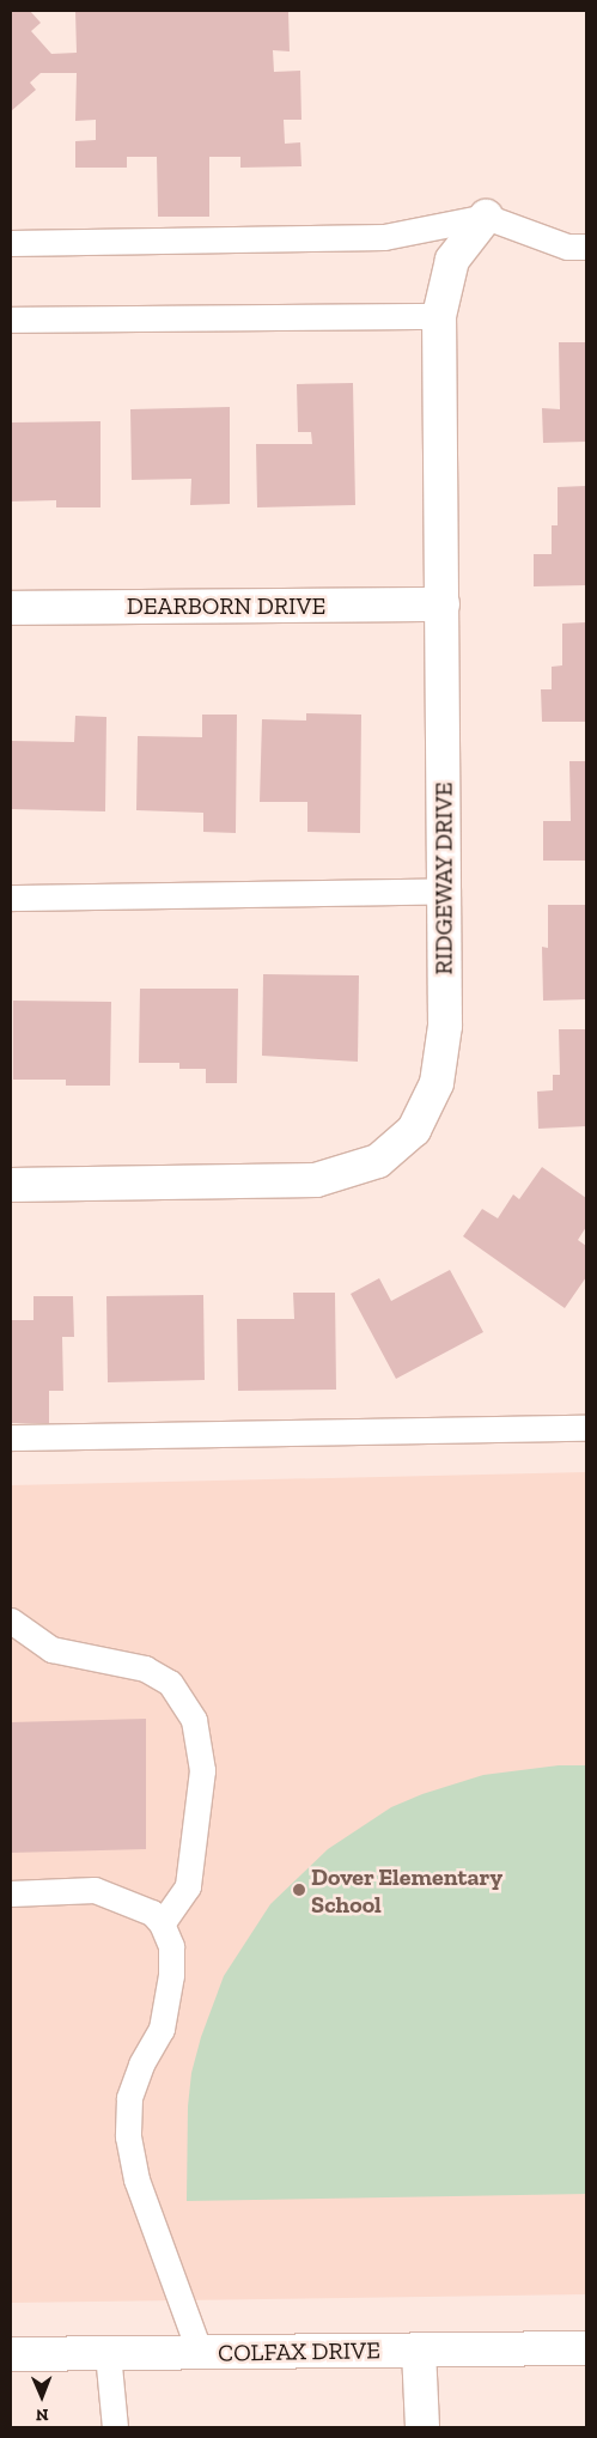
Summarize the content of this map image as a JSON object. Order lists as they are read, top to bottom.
{
  "streets": {
    "street": ["DEARBORN DRIVE", "RIDGEWAY DRIVE", "COLFAX DRIVE"]
  },
  "crossings": [
    ["DEARBORN DRIVE", "RIDGEWAY DRIVE"]
  ],
  "places": ["Dover Elementary School"],
  "north": "bottom"
}
